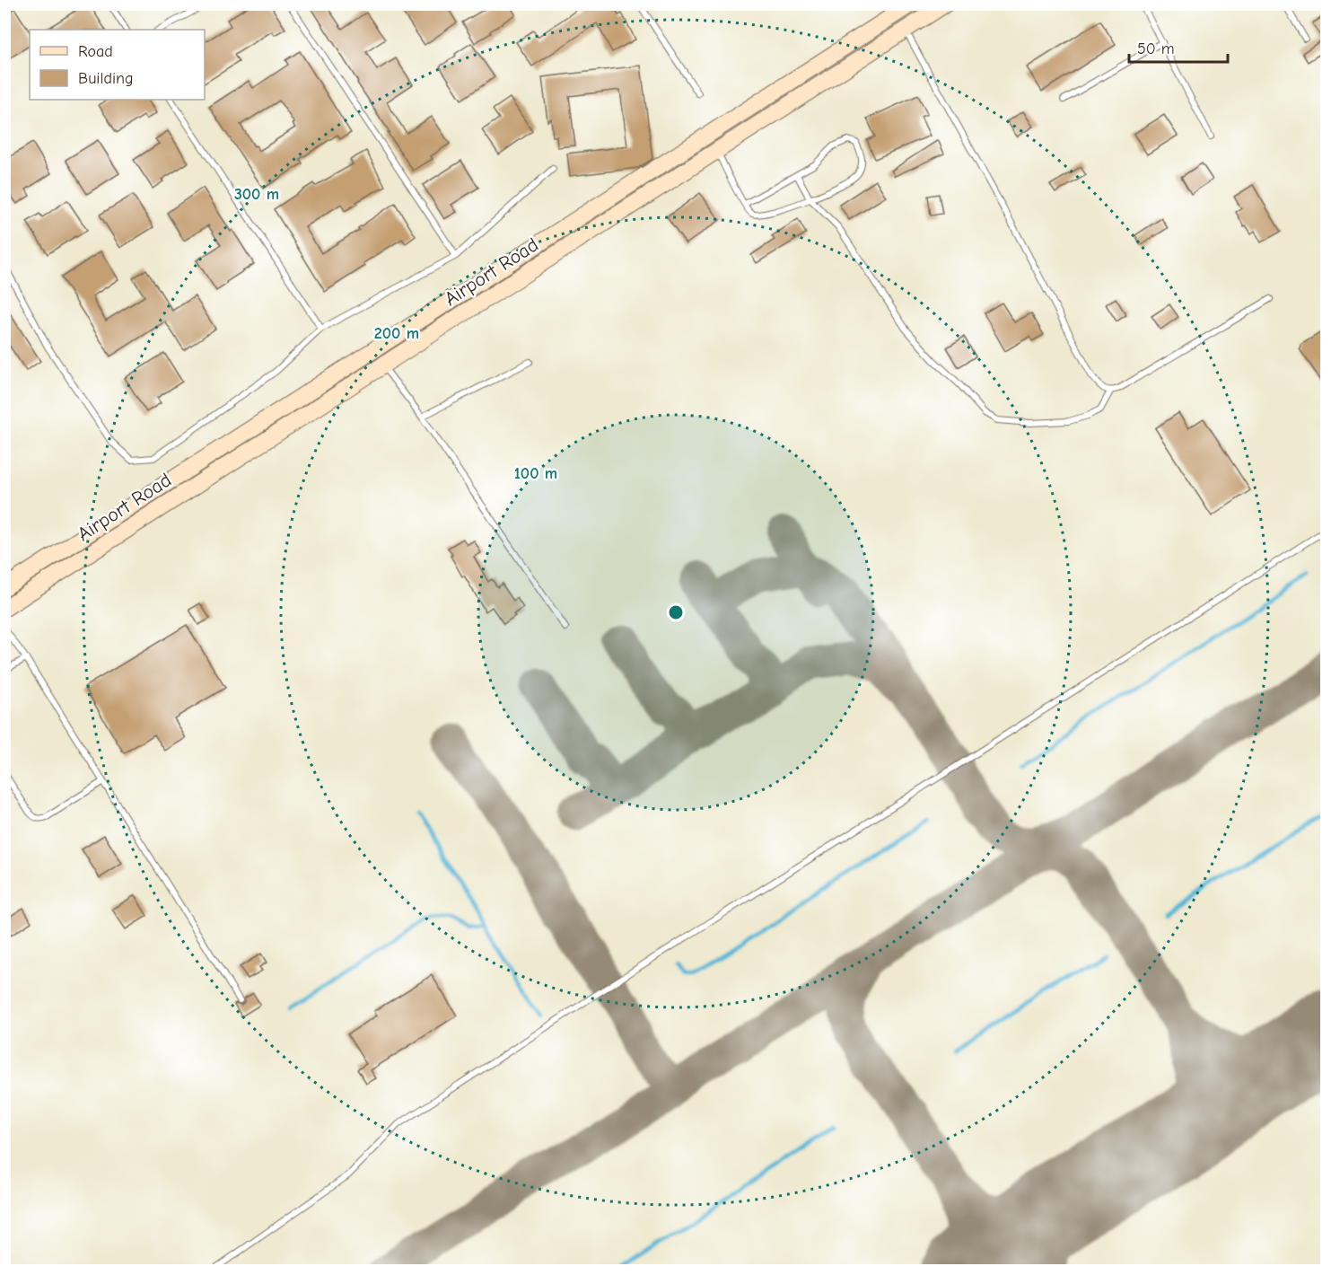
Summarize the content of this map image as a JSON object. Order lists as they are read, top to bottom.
{
  "streets": {
    "main road": ["Airport Road"]
  },
  "legend": ["Road", "Building"],
  "scale_bar": "50 m",
  "rings": ["300 m", "200 m", "100 m"]
}
